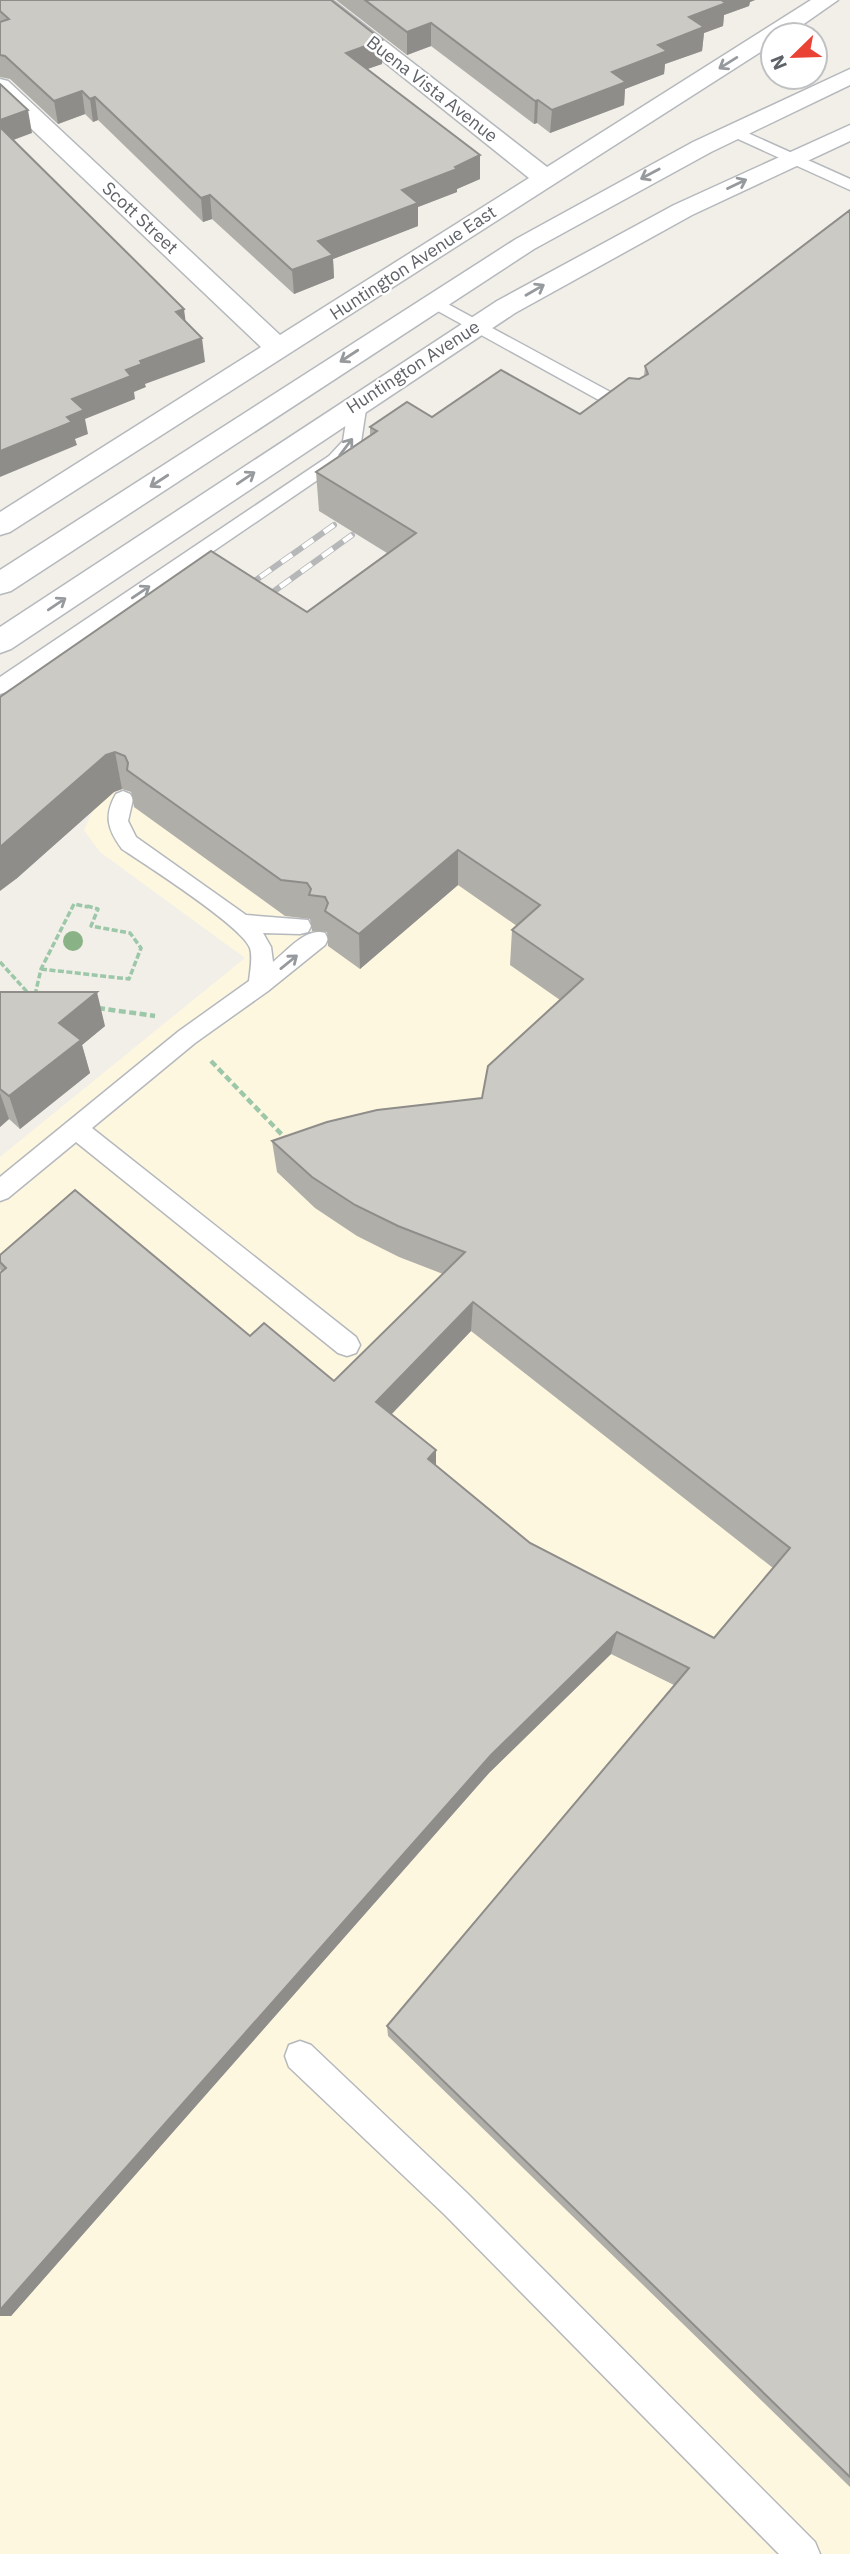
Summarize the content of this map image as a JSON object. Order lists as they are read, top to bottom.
{
  "streets": {
    "street": [
      "Buena Vista Avenue",
      "Scott Street",
      "Huntington Avenue East",
      "Huntington Avenue"
    ]
  },
  "crossings": [
    ["Buena Vista Avenue", "Huntington Avenue East"],
    ["Scott Street", "Huntington Avenue East"]
  ],
  "north": "bottom left"
}
